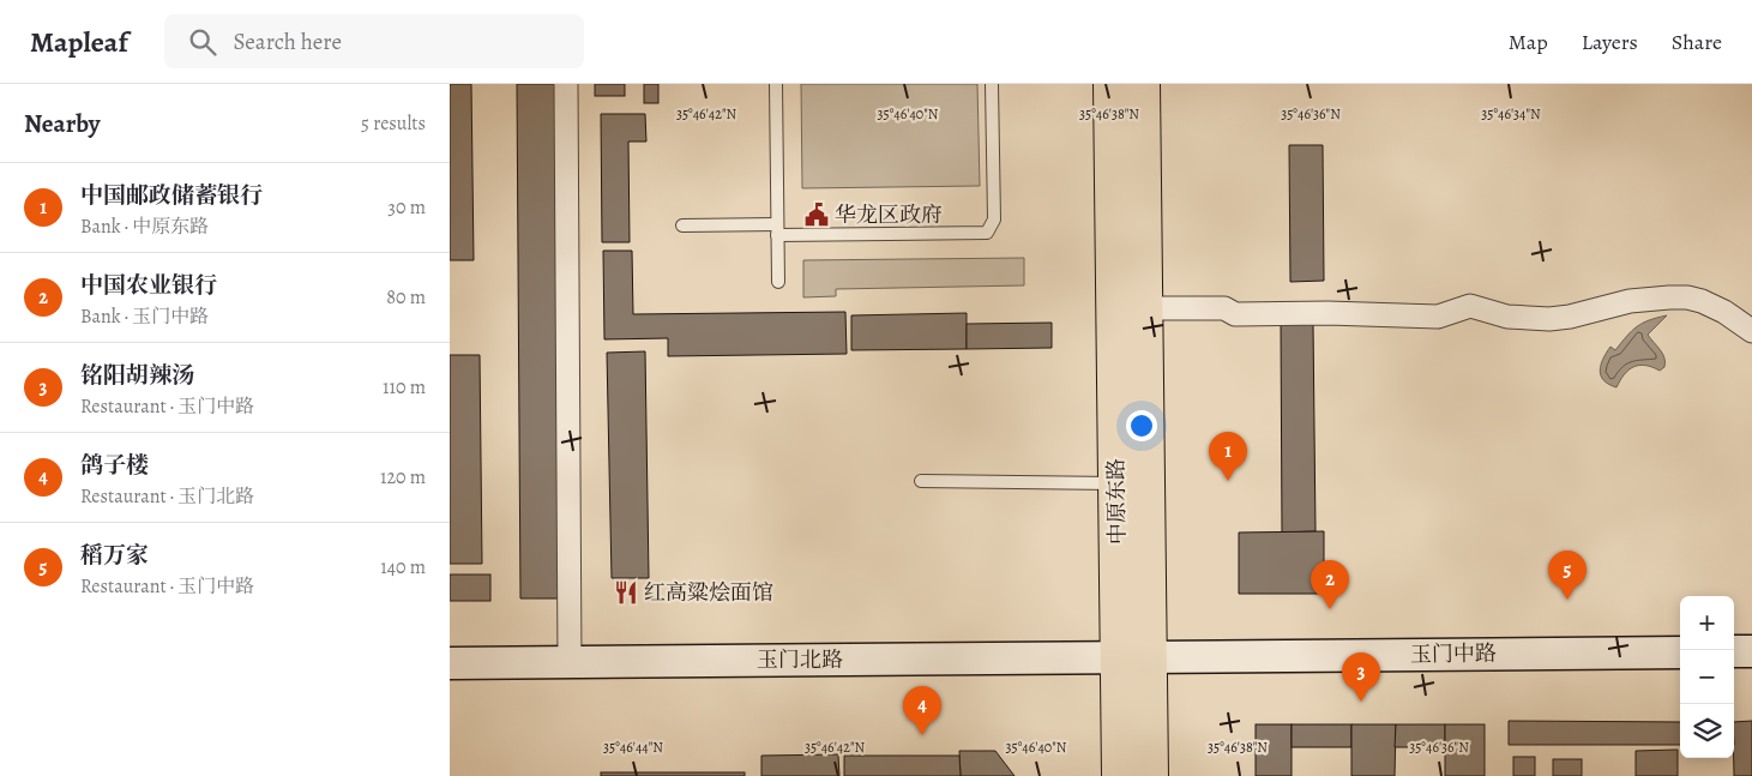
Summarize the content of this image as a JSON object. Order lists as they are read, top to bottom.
{
  "streets": {
    "main road": ["中原东路"],
    "street": ["玉门中路", "玉门北路"]
  },
  "crossings": [
    ["中原东路", "玉门中路"],
    ["中原东路", "玉门北路"],
    ["玉门中路", "玉门北路"]
  ],
  "places": {
    "public building": ["华龙区政府"],
    "restaurant": ["红高粱烩面馆"]
  },
  "page": {
    "header": "Mapleaf",
    "search": "Search here",
    "nav": ["Map", "Layers", "Share"],
    "heading": ["Nearby", "5 results"],
    "list": [
      {
        "mark": "1",
        "name": "中国邮政储蓄银行",
        "note": "Bank · 中原东路",
        "value": "30 m"
      },
      {
        "mark": "2",
        "name": "中国农业银行",
        "note": "Bank · 玉门中路",
        "value": "80 m"
      },
      {
        "mark": "3",
        "name": "铭阳胡辣汤",
        "note": "Restaurant · 玉门中路",
        "value": "110 m"
      },
      {
        "mark": "4",
        "name": "鸽子楼",
        "note": "Restaurant · 玉门北路",
        "value": "120 m"
      },
      {
        "mark": "5",
        "name": "稻万家",
        "note": "Restaurant · 玉门中路",
        "value": "140 m"
      }
    ],
    "pins": [
      "1",
      "5",
      "2",
      "3",
      "4"
    ],
    "map_buttons": ["+", "−"]
  },
  "coordinates": [
    "35°46'42\"N",
    "35°46'40\"N",
    "35°46'38\"N",
    "35°46'36\"N",
    "35°46'34\"N",
    "35°46'44\"N"
  ]
}
